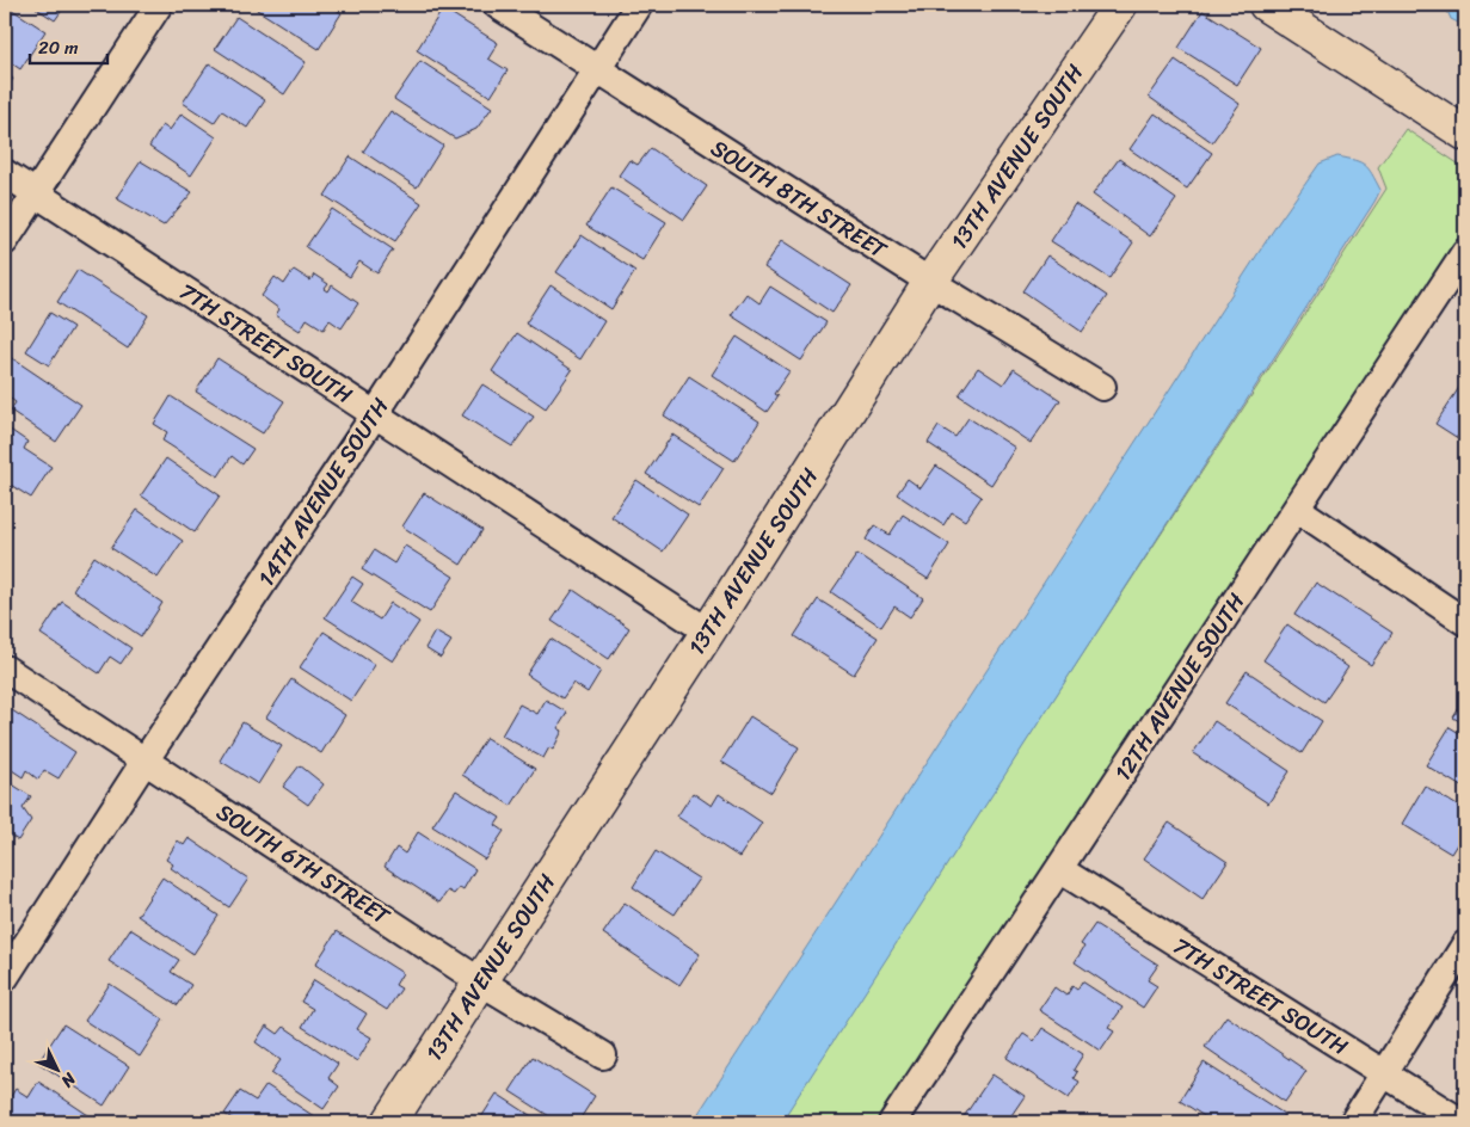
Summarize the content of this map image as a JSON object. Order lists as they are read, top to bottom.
{
  "streets": {
    "street": [
      "13TH AVENUE SOUTH",
      "SOUTH 8TH STREET",
      "7TH STREET SOUTH",
      "14TH AVENUE SOUTH",
      "12TH AVENUE SOUTH",
      "SOUTH 6TH STREET"
    ]
  },
  "crossings": [
    ["13TH AVENUE SOUTH", "SOUTH 8TH STREET"],
    ["13TH AVENUE SOUTH", "7TH STREET SOUTH"],
    ["13TH AVENUE SOUTH", "SOUTH 6TH STREET"],
    ["SOUTH 8TH STREET", "14TH AVENUE SOUTH"],
    ["7TH STREET SOUTH", "14TH AVENUE SOUTH"],
    ["7TH STREET SOUTH", "12TH AVENUE SOUTH"],
    ["14TH AVENUE SOUTH", "SOUTH 6TH STREET"]
  ],
  "scale_bar": "20 m",
  "north": "bottom right"
}
